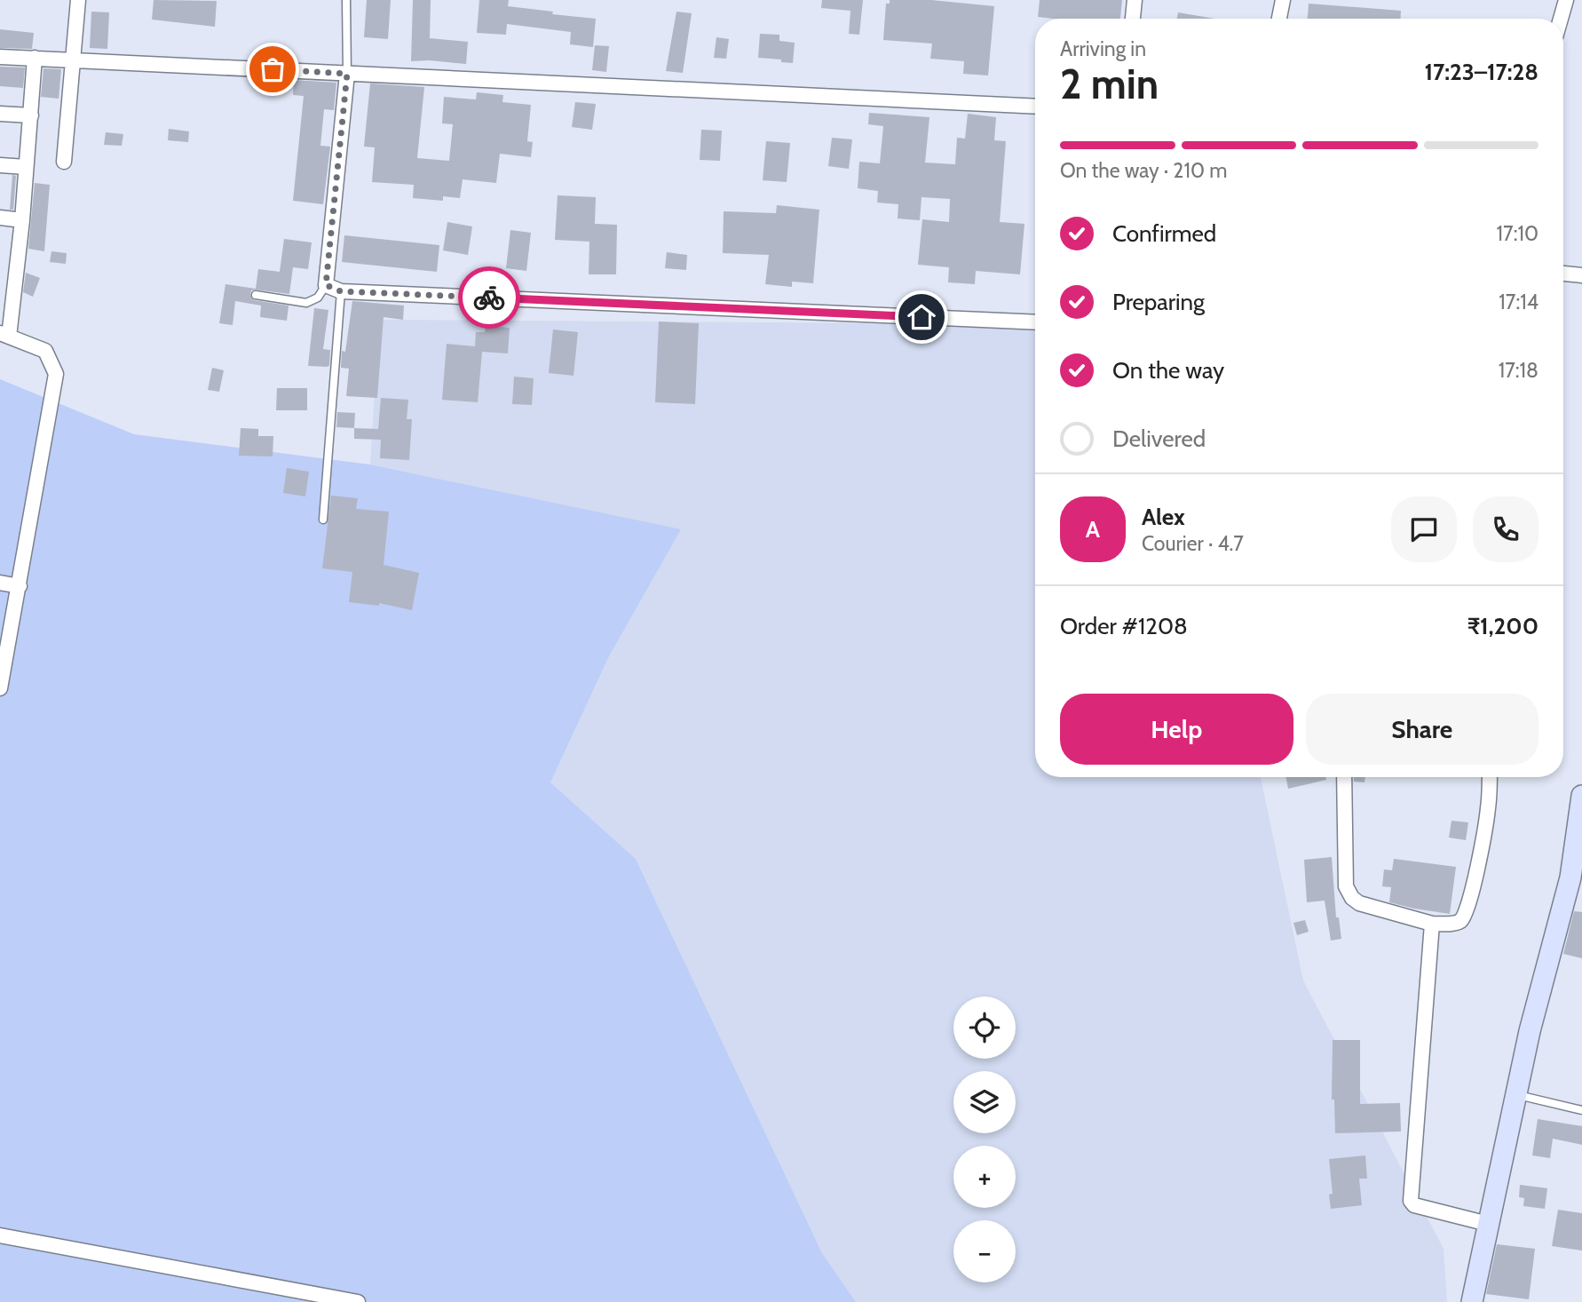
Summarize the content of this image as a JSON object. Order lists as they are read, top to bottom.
{
  "page": {
    "heading": ["2 min", "Arriving in", "17:23–17:28"],
    "panel": [
      "Alex",
      "Courier · 4.7",
      "Order #1208",
      "₹1,200"
    ],
    "bar": "On the way · 210 m",
    "list": [
      ["Confirmed", "17:10"],
      ["Preparing", "17:14"],
      ["On the way", "17:18"],
      "Delivered"
    ],
    "round": "A",
    "buttons": ["Help", "Share"],
    "map_buttons": ["+", "−"]
  }
}
